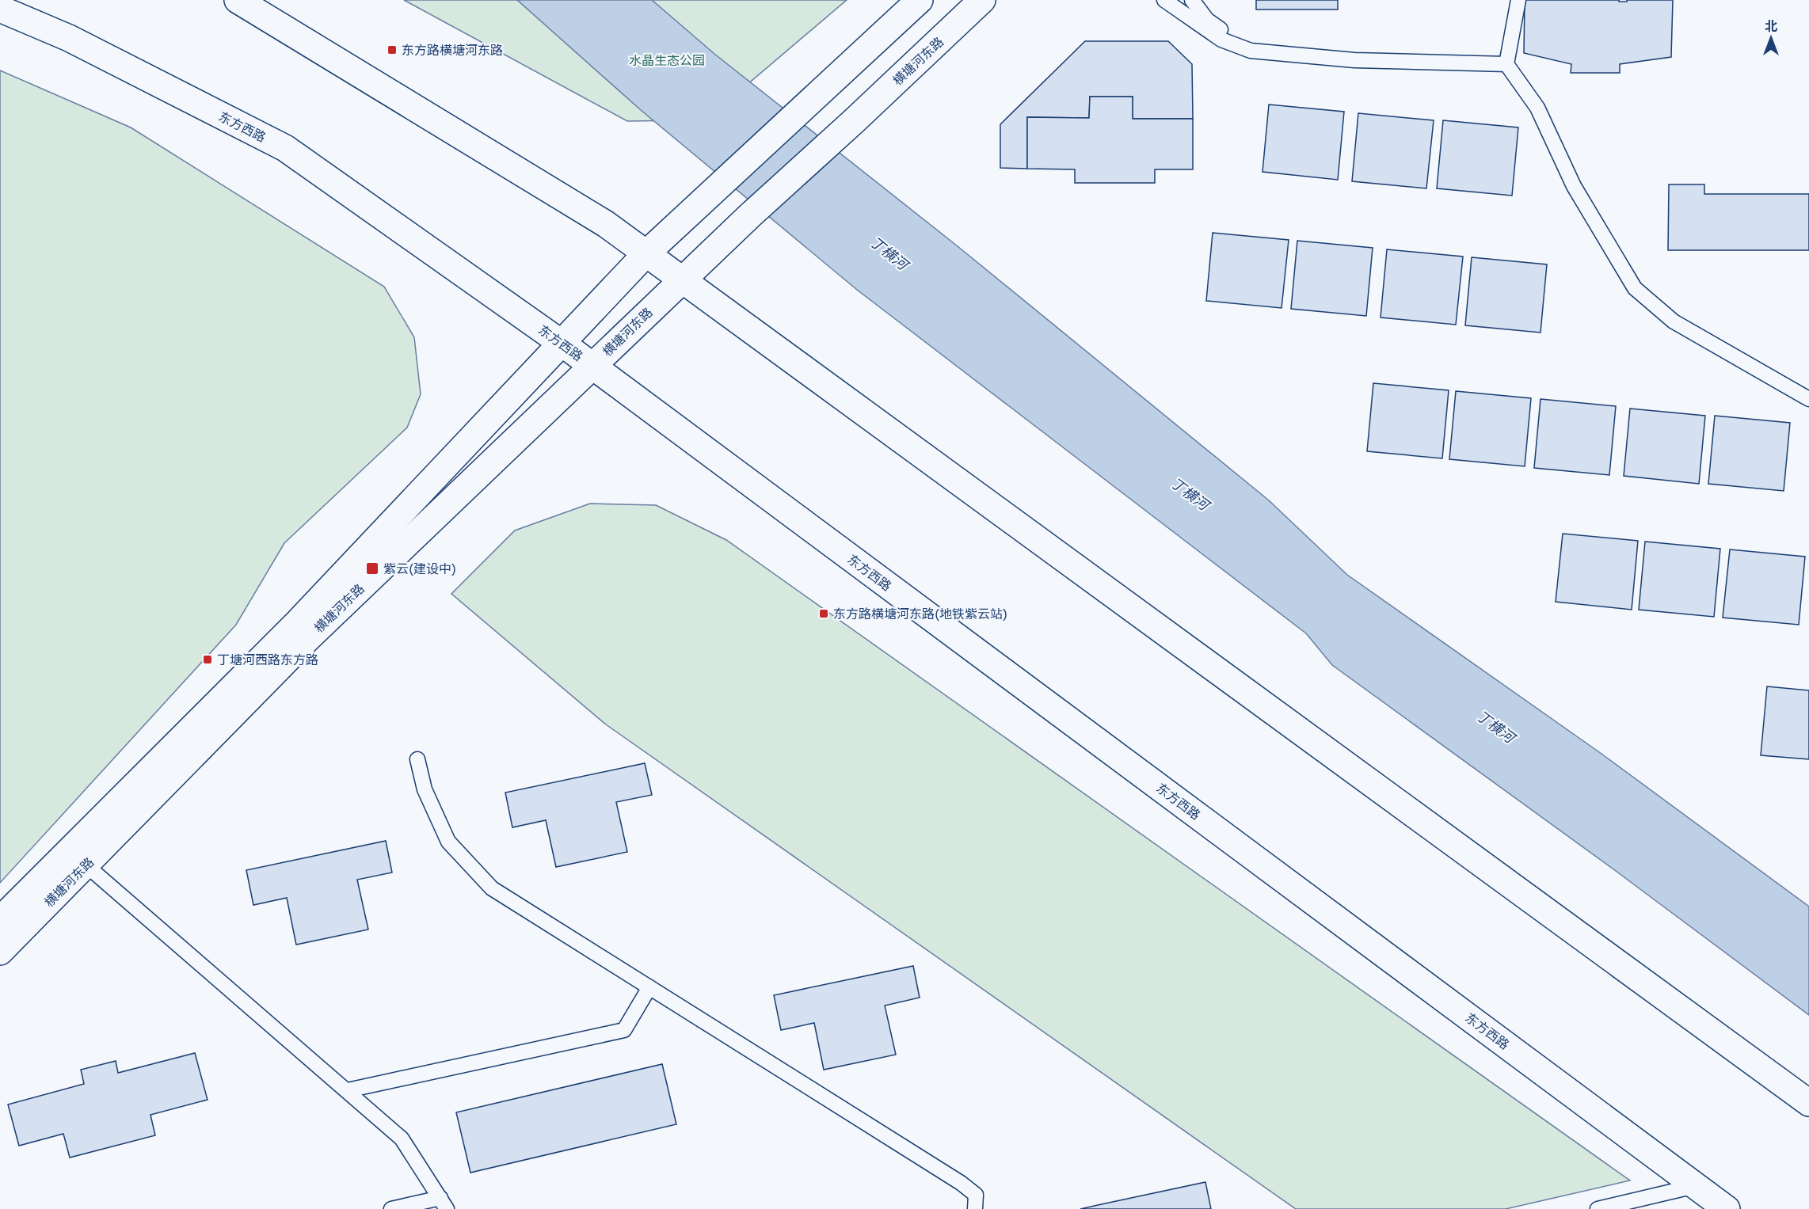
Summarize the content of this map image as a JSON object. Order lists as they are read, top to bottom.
{
  "streets": {
    "main road": ["横塘河东路", "东方西路"]
  },
  "crossings": [
    ["横塘河东路", "东方西路"]
  ],
  "water": ["丁横河"],
  "parks": ["水晶生态公园"],
  "places": {
    "transit": [
      "东方路横塘河东路",
      "紫云(建设中)",
      "东方路横塘河东路(地铁紫云站)",
      "丁塘河西路东方路"
    ]
  },
  "north": "top"
}
